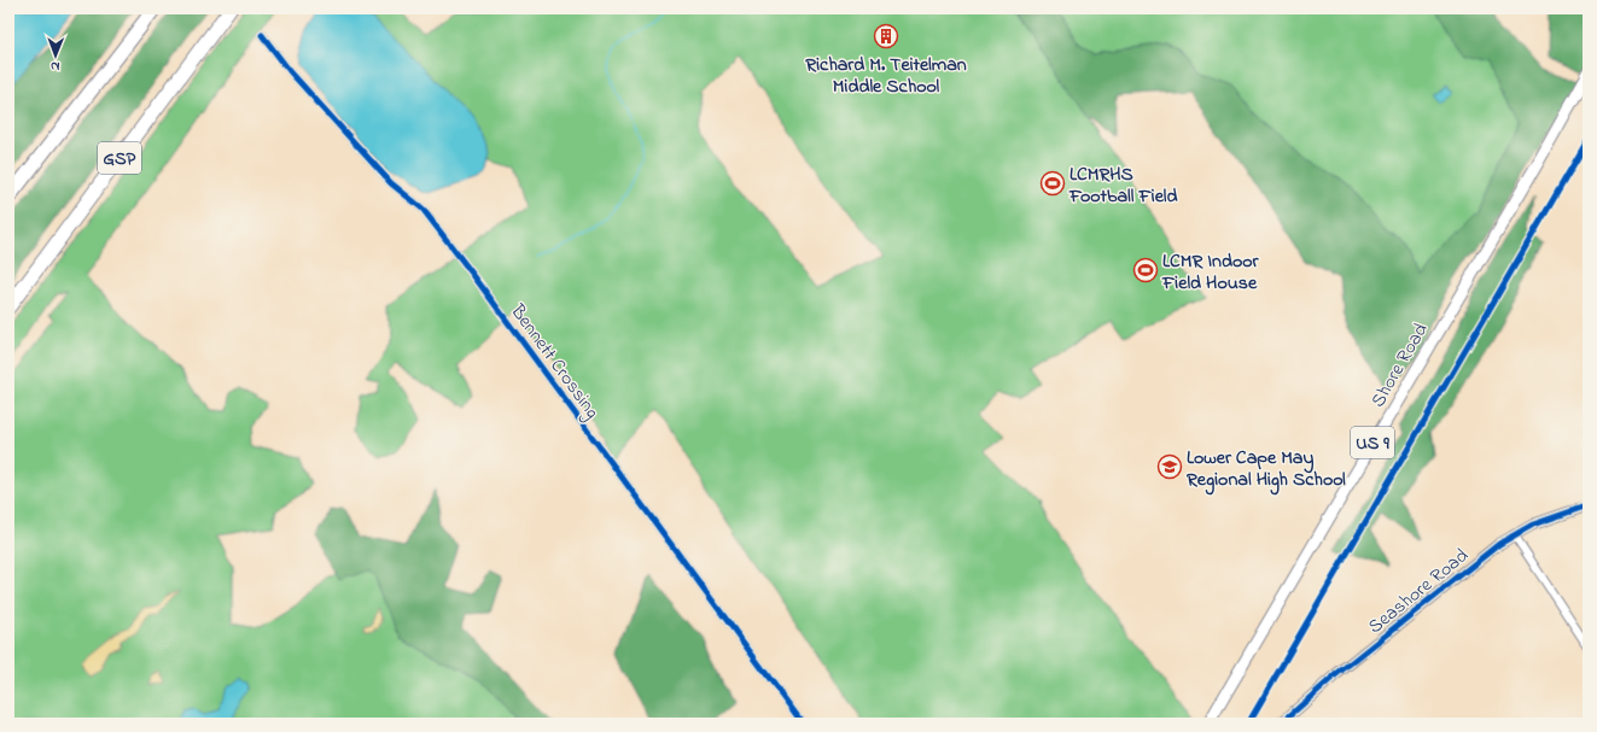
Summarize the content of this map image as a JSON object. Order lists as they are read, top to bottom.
{
  "streets": {
    "highway": ["GSP"],
    "main road": ["Shore Road", "US 9"],
    "street": ["Bennett Crossing", "Seashore Road"]
  },
  "places": {
    "building": ["Richard M. Teitelman Middle School"],
    "sports": ["LCMRHS Football Field", "LCMR Indoor Field House"],
    "school or university": ["Lower Cape May Regional High School"]
  },
  "north": "bottom"
}
